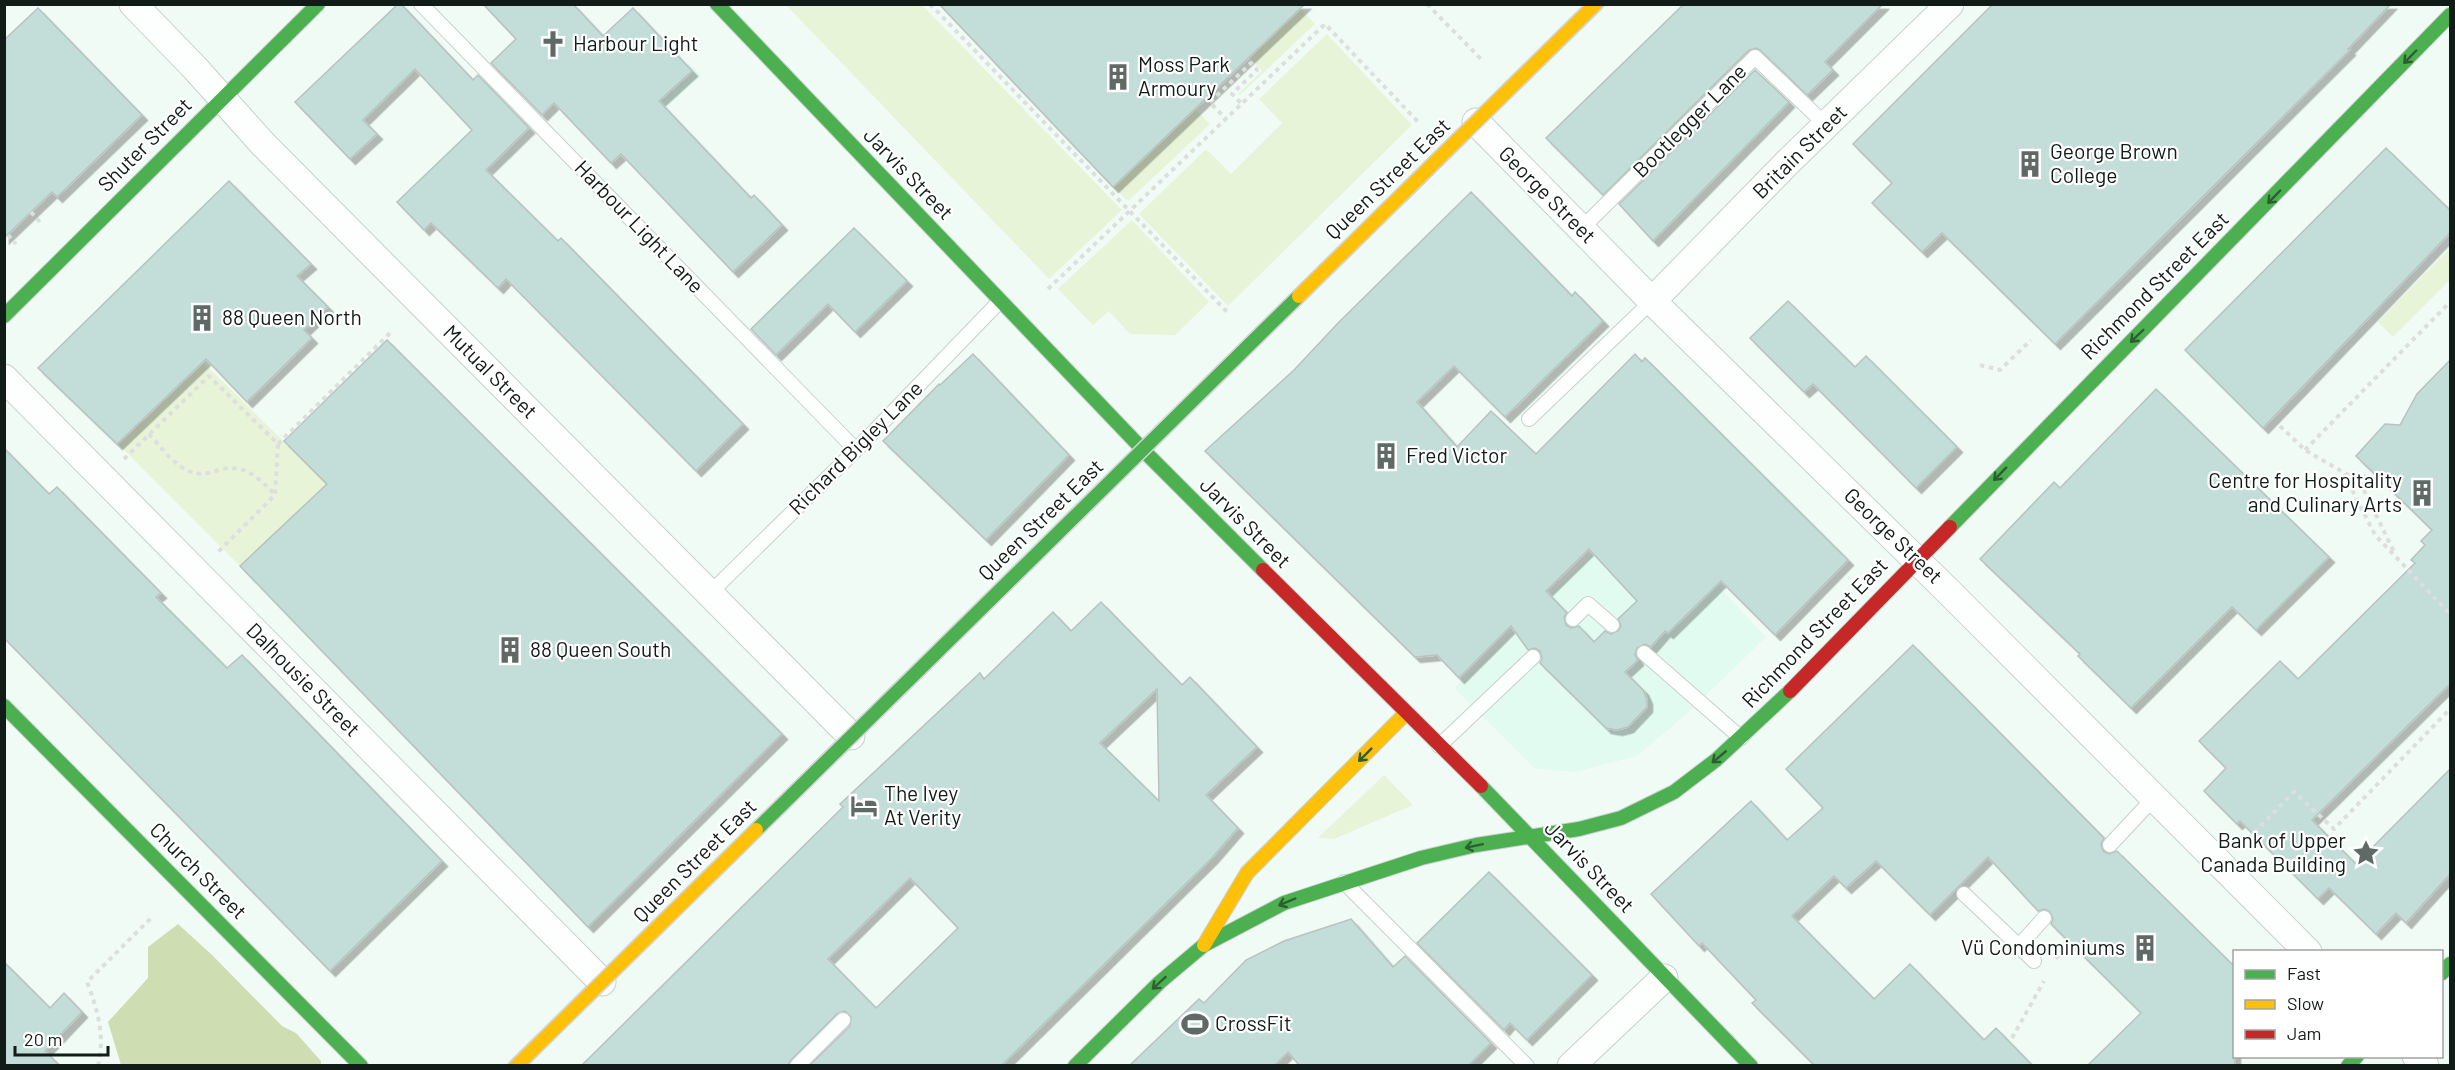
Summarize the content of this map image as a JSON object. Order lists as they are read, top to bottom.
{
  "streets": {
    "main road": [
      "Shuter Street",
      "Jarvis Street",
      "Queen Street East",
      "Richmond Street East",
      "Church Street"
    ],
    "street": [
      "Britain Street",
      "George Street",
      "Mutual Street",
      "Dalhousie Street"
    ],
    "lane": ["Bootlegger Lane", "Harbour Light Lane", "Richard Bigley Lane"]
  },
  "crossings": [
    ["Bootlegger Lane", "Britain Street"],
    ["Bootlegger Lane", "George Street"],
    ["Shuter Street", "Mutual Street"],
    ["Britain Street", "George Street"],
    ["Jarvis Street", "Queen Street East"],
    ["Jarvis Street", "Richmond Street East"],
    ["Jarvis Street", "Richard Bigley Lane"],
    ["Queen Street East", "George Street"],
    ["Queen Street East", "Mutual Street"],
    ["Queen Street East", "Dalhousie Street"],
    ["George Street", "Richmond Street East"],
    ["Harbour Light Lane", "Richard Bigley Lane"],
    ["Mutual Street", "Richard Bigley Lane"]
  ],
  "one_way": ["Richmond Street East"],
  "places": {
    "church": ["Harbour Light"],
    "building": [
      "Moss Park Armoury",
      "George Brown College",
      "88 Queen North",
      "Fred Victor",
      "Centre for Hospitality and Culinary Arts",
      "88 Queen South",
      "Vü Condominiums"
    ],
    "hotel": ["The Ivey At Verity"],
    "place": ["Bank of Upper Canada Building"],
    "sports": ["CrossFit"]
  },
  "legend": ["Fast", "Slow", "Jam"],
  "scale_bar": "20 m"
}
